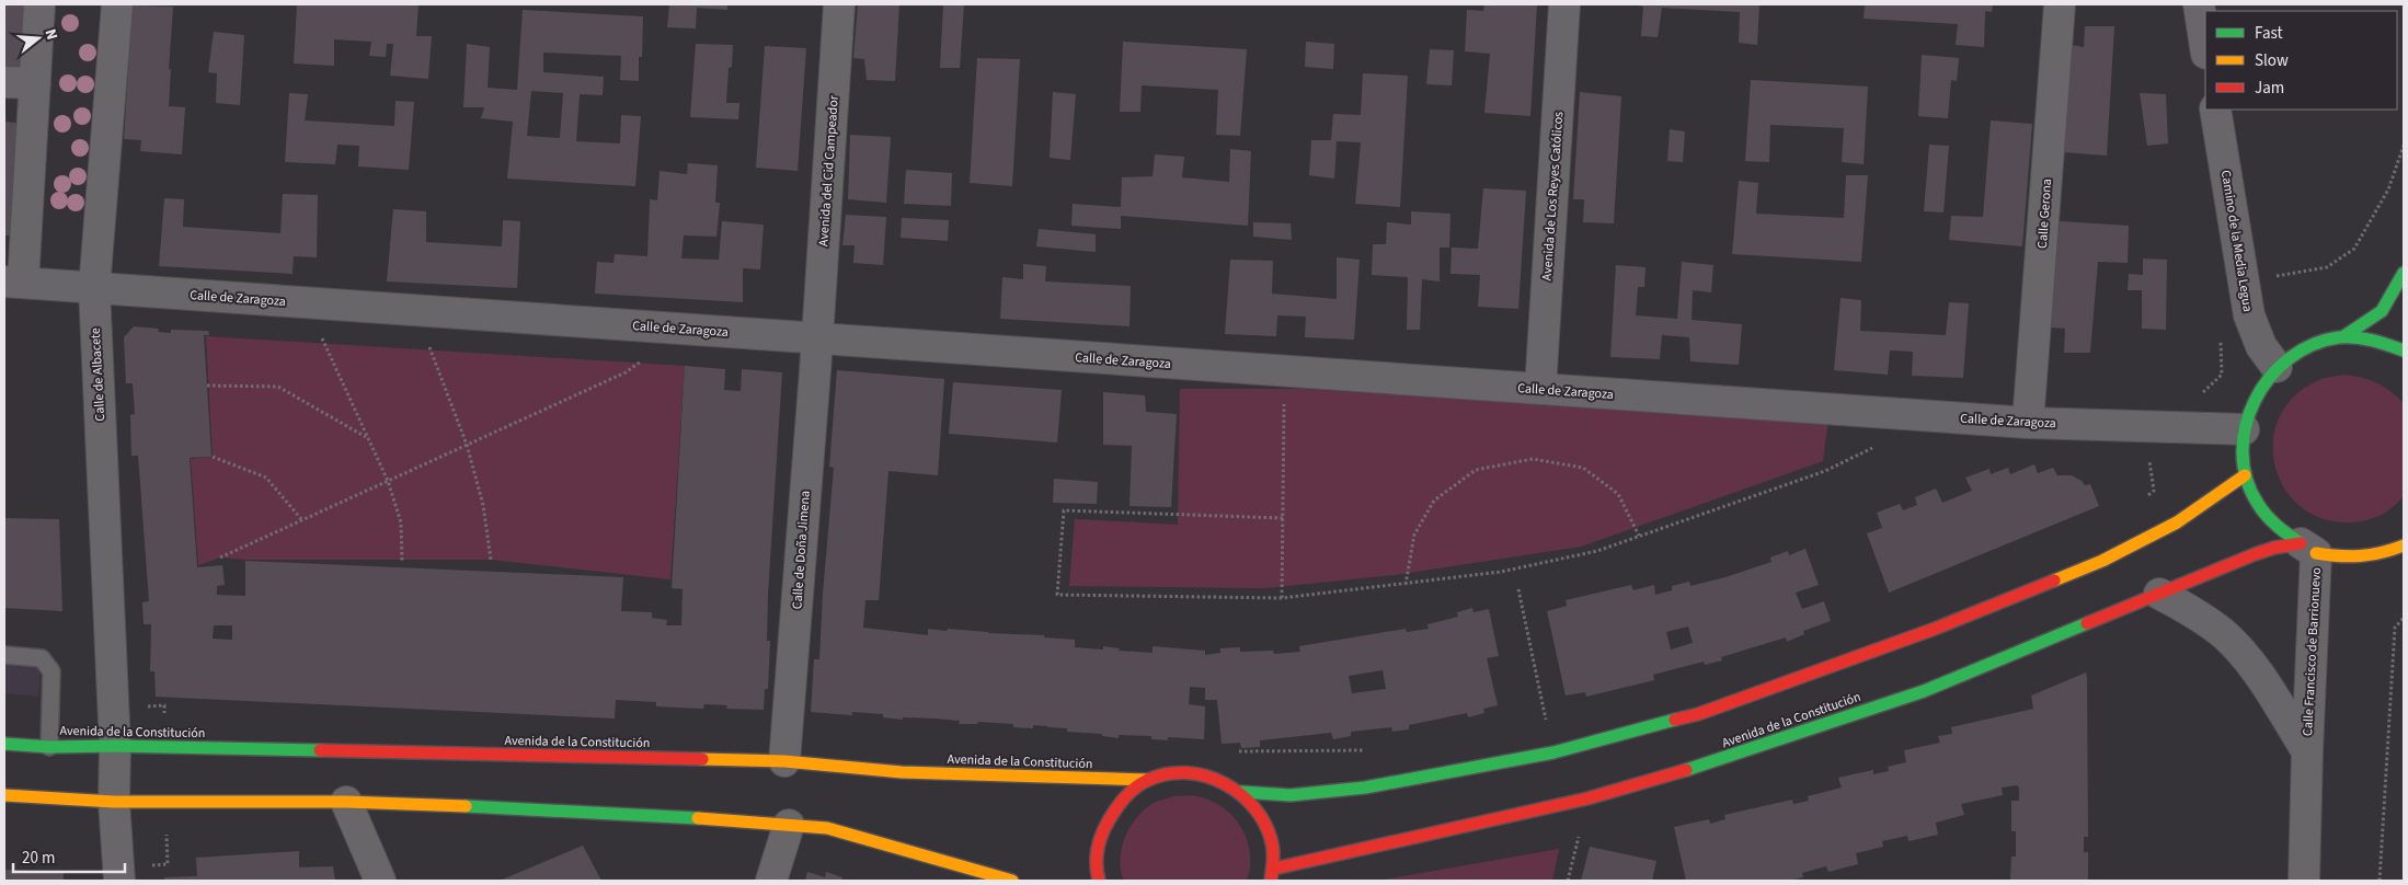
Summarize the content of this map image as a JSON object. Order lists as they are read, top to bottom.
{
  "streets": {
    "street": [
      "Avenida del Cid Campeador",
      "Avenida de Los Reyes Católicos",
      "Calle Gerona",
      "Camino de la Media Legua",
      "Calle de Zaragoza",
      "Calle de Albacete",
      "Calle de Doña Jimena",
      "Calle Francisco de Barrionuevo",
      "Avenida de la Constitución"
    ]
  },
  "crossings": [
    ["Avenida del Cid Campeador", "Calle de Zaragoza"],
    ["Avenida del Cid Campeador", "Calle de Doña Jimena"],
    ["Avenida de Los Reyes Católicos", "Calle de Zaragoza"],
    ["Calle Gerona", "Calle de Zaragoza"],
    ["Calle de Zaragoza", "Calle de Albacete"],
    ["Calle de Zaragoza", "Calle de Doña Jimena"],
    ["Calle de Albacete", "Avenida de la Constitución"],
    ["Calle de Doña Jimena", "Avenida de la Constitución"],
    ["Calle Francisco de Barrionuevo", "Avenida de la Constitución"]
  ],
  "legend": ["Fast", "Slow", "Jam"],
  "scale_bar": "20 m",
  "north": "right"
}
